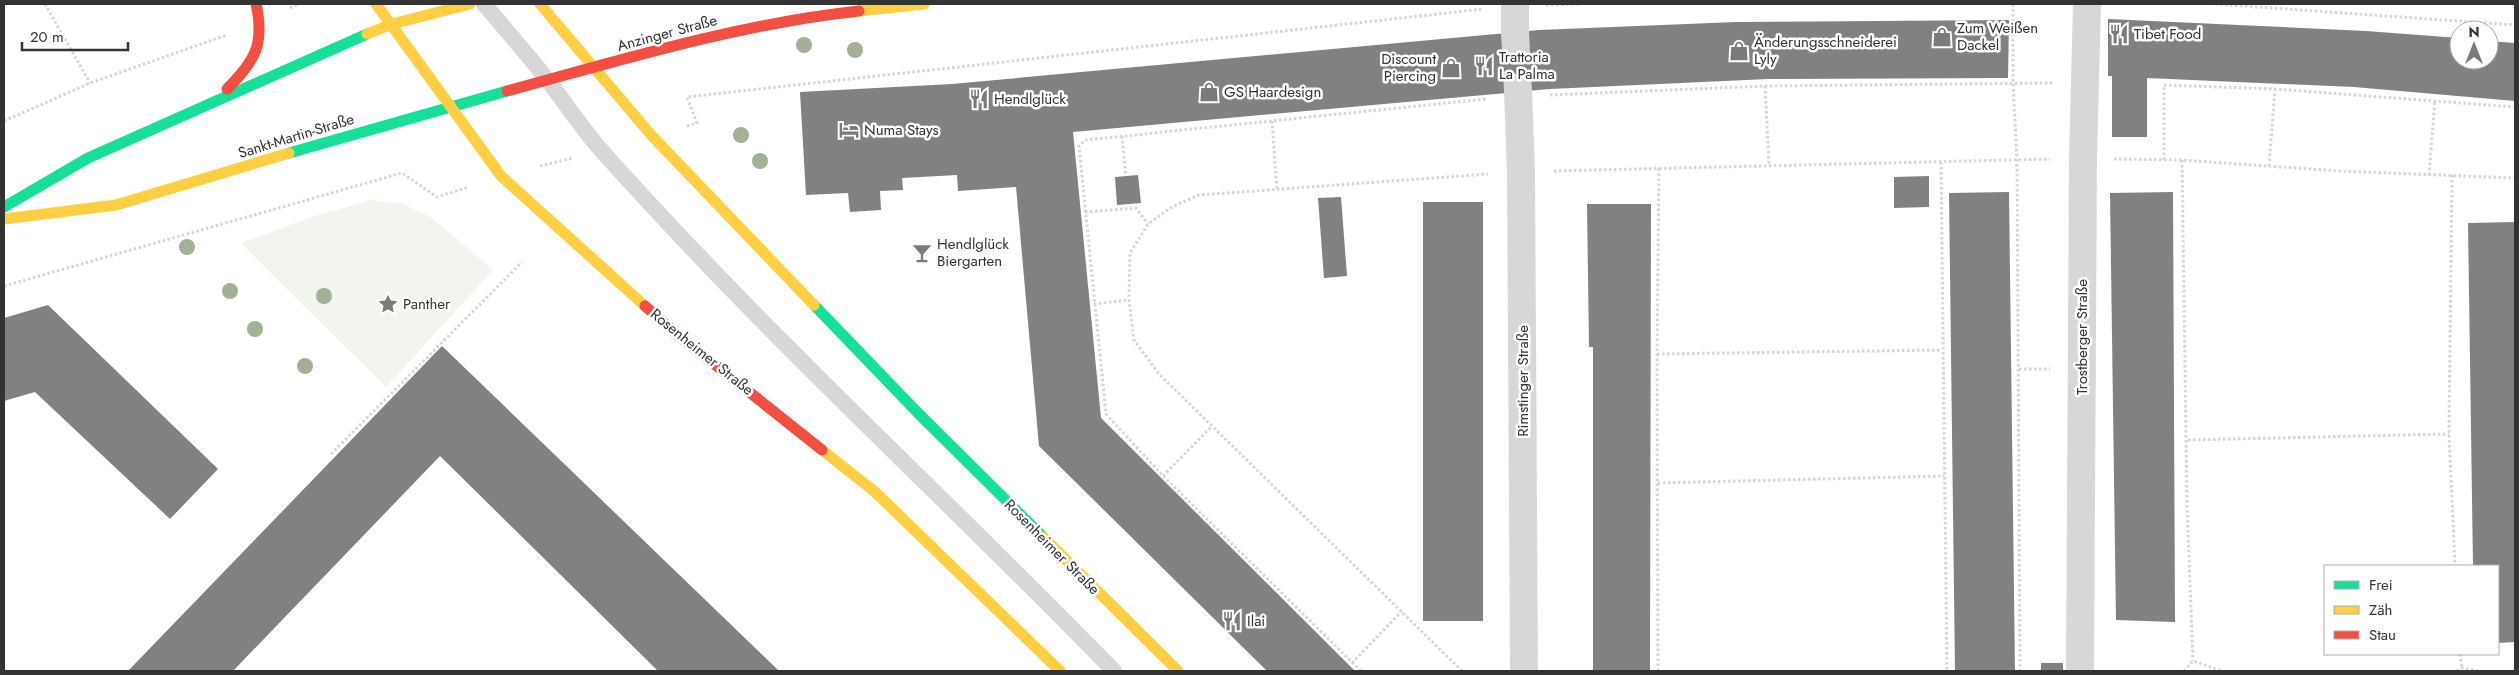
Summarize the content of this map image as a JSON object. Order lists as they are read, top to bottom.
{
  "streets": {
    "main road": ["Anzinger Straße", "Sankt-Martin-Straße", "Rosenheimer Straße"],
    "street": ["Trostberger Straße", "Rimstinger Straße"]
  },
  "crossings": [
    ["Anzinger Straße", "Sankt-Martin-Straße"],
    ["Anzinger Straße", "Rosenheimer Straße"],
    ["Sankt-Martin-Straße", "Rosenheimer Straße"]
  ],
  "places": {
    "restaurant": [
      "Tibet Food",
      "Trattoria La Palma",
      "Hendlglück",
      "Ilai"
    ],
    "shop": [
      "Zum Weißen Dackel",
      "Änderungsschneiderei Lyly",
      "Discount Piercing",
      "GS Haardesign"
    ],
    "hotel": ["Numa Stays"],
    "bar": ["Hendlglück Biergarten"],
    "place": ["Panther"]
  },
  "legend": ["Frei", "Zäh", "Stau"],
  "scale_bar": "20 m",
  "north": "top"
}
